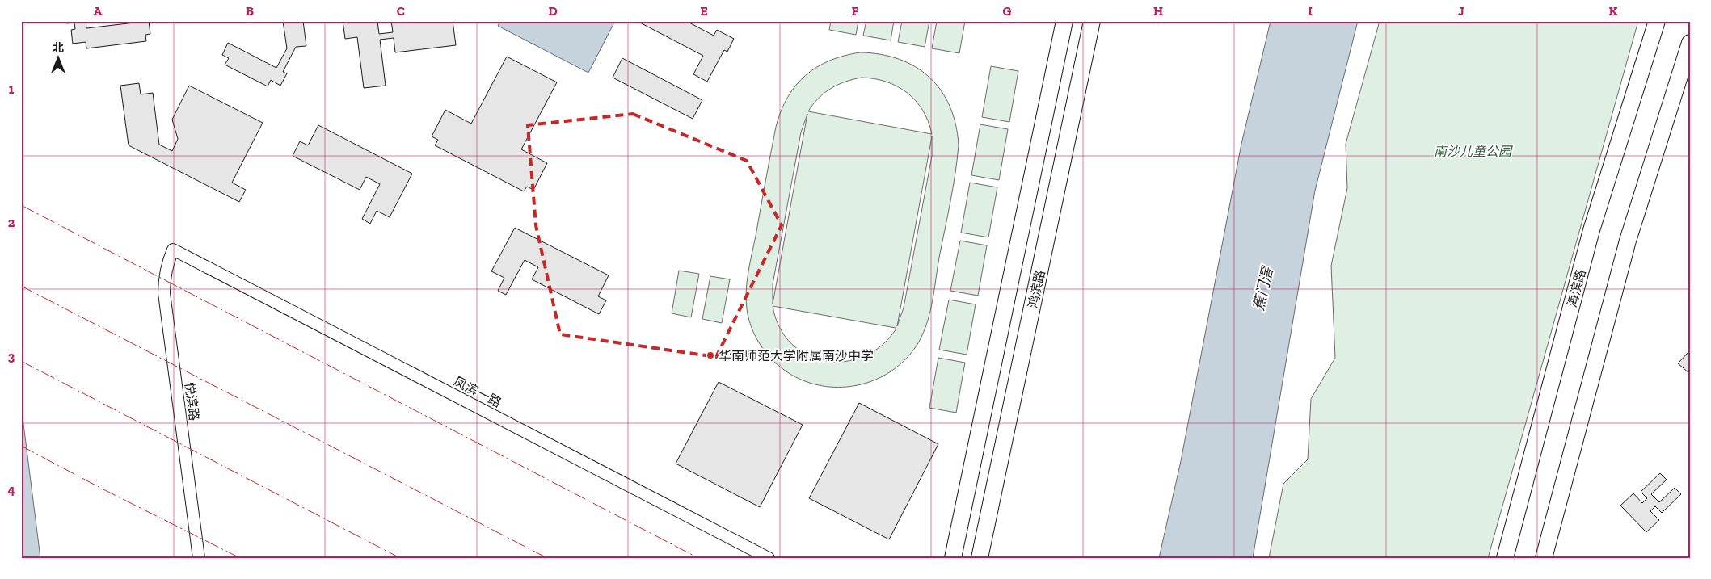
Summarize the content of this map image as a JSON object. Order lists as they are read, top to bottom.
{
  "streets": {
    "street": [
      "海滨路",
      "鸿滨路",
      "凤滨一路",
      "悦滨路"
    ]
  },
  "crossings": [
    ["凤滨一路", "悦滨路"]
  ],
  "water": ["蕉门滘"],
  "parks": ["南沙儿童公园"],
  "places": ["华南师范大学附属南沙中学"],
  "north": "top",
  "grid": {
    "columns": [
      "A",
      "B",
      "C",
      "D",
      "E",
      "F",
      "G",
      "H",
      "I",
      "J",
      "K"
    ],
    "rows": [
      "1",
      "2",
      "3",
      "4"
    ]
  }
}
